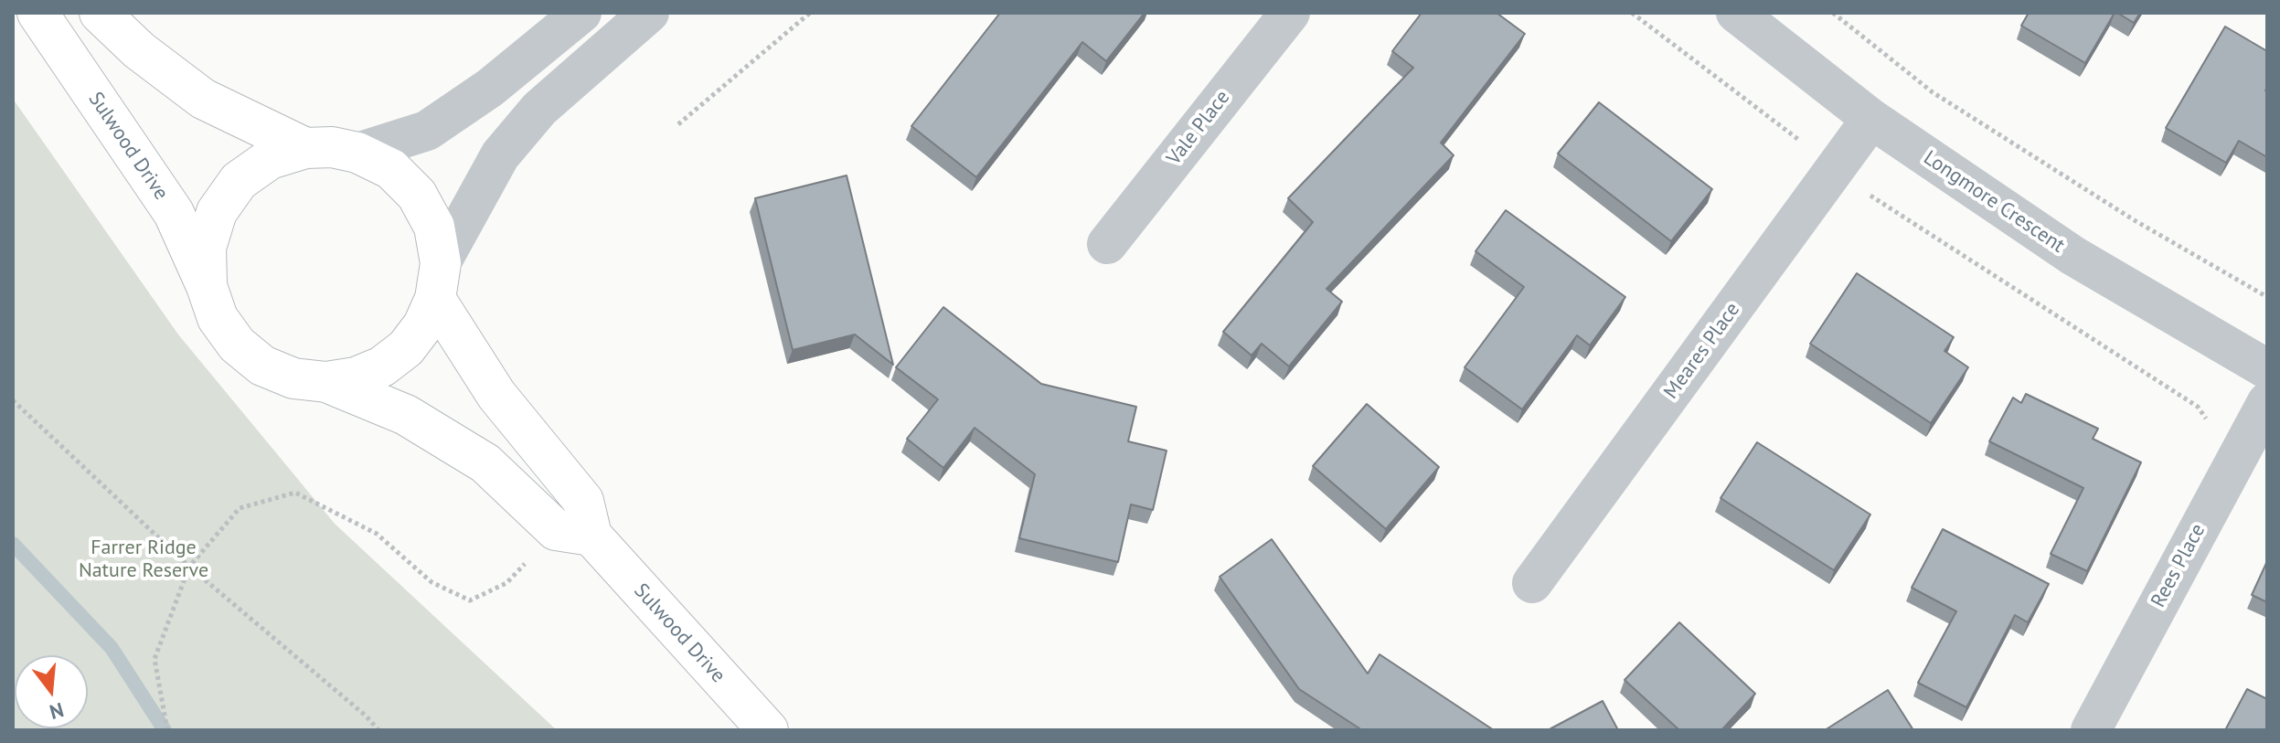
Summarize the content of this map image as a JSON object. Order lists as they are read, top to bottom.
{
  "streets": {
    "main road": ["Sulwood Drive"],
    "street": [
      "Vale Place",
      "Longmore Crescent",
      "Meares Place",
      "Rees Place"
    ]
  },
  "crossings": [
    ["Longmore Crescent", "Meares Place"]
  ],
  "parks": ["Farrer Ridge Nature Reserve"],
  "north": "bottom"
}
